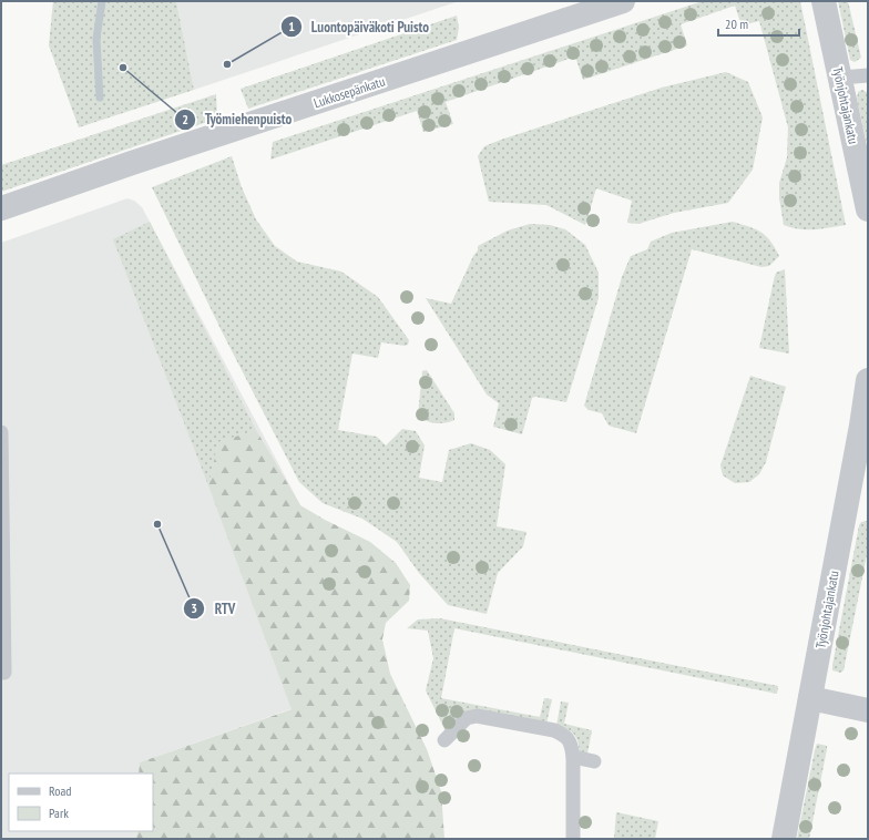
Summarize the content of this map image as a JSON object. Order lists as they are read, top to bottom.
{
  "streets": {
    "street": ["Lukkosepänkatu", "Työnjohtajankatu"]
  },
  "places": ["Luontopäiväkoti Puisto", "Työmiehenpuisto", "RTV"],
  "legend": ["Road", "Park"],
  "scale_bar": "20 m"
}
